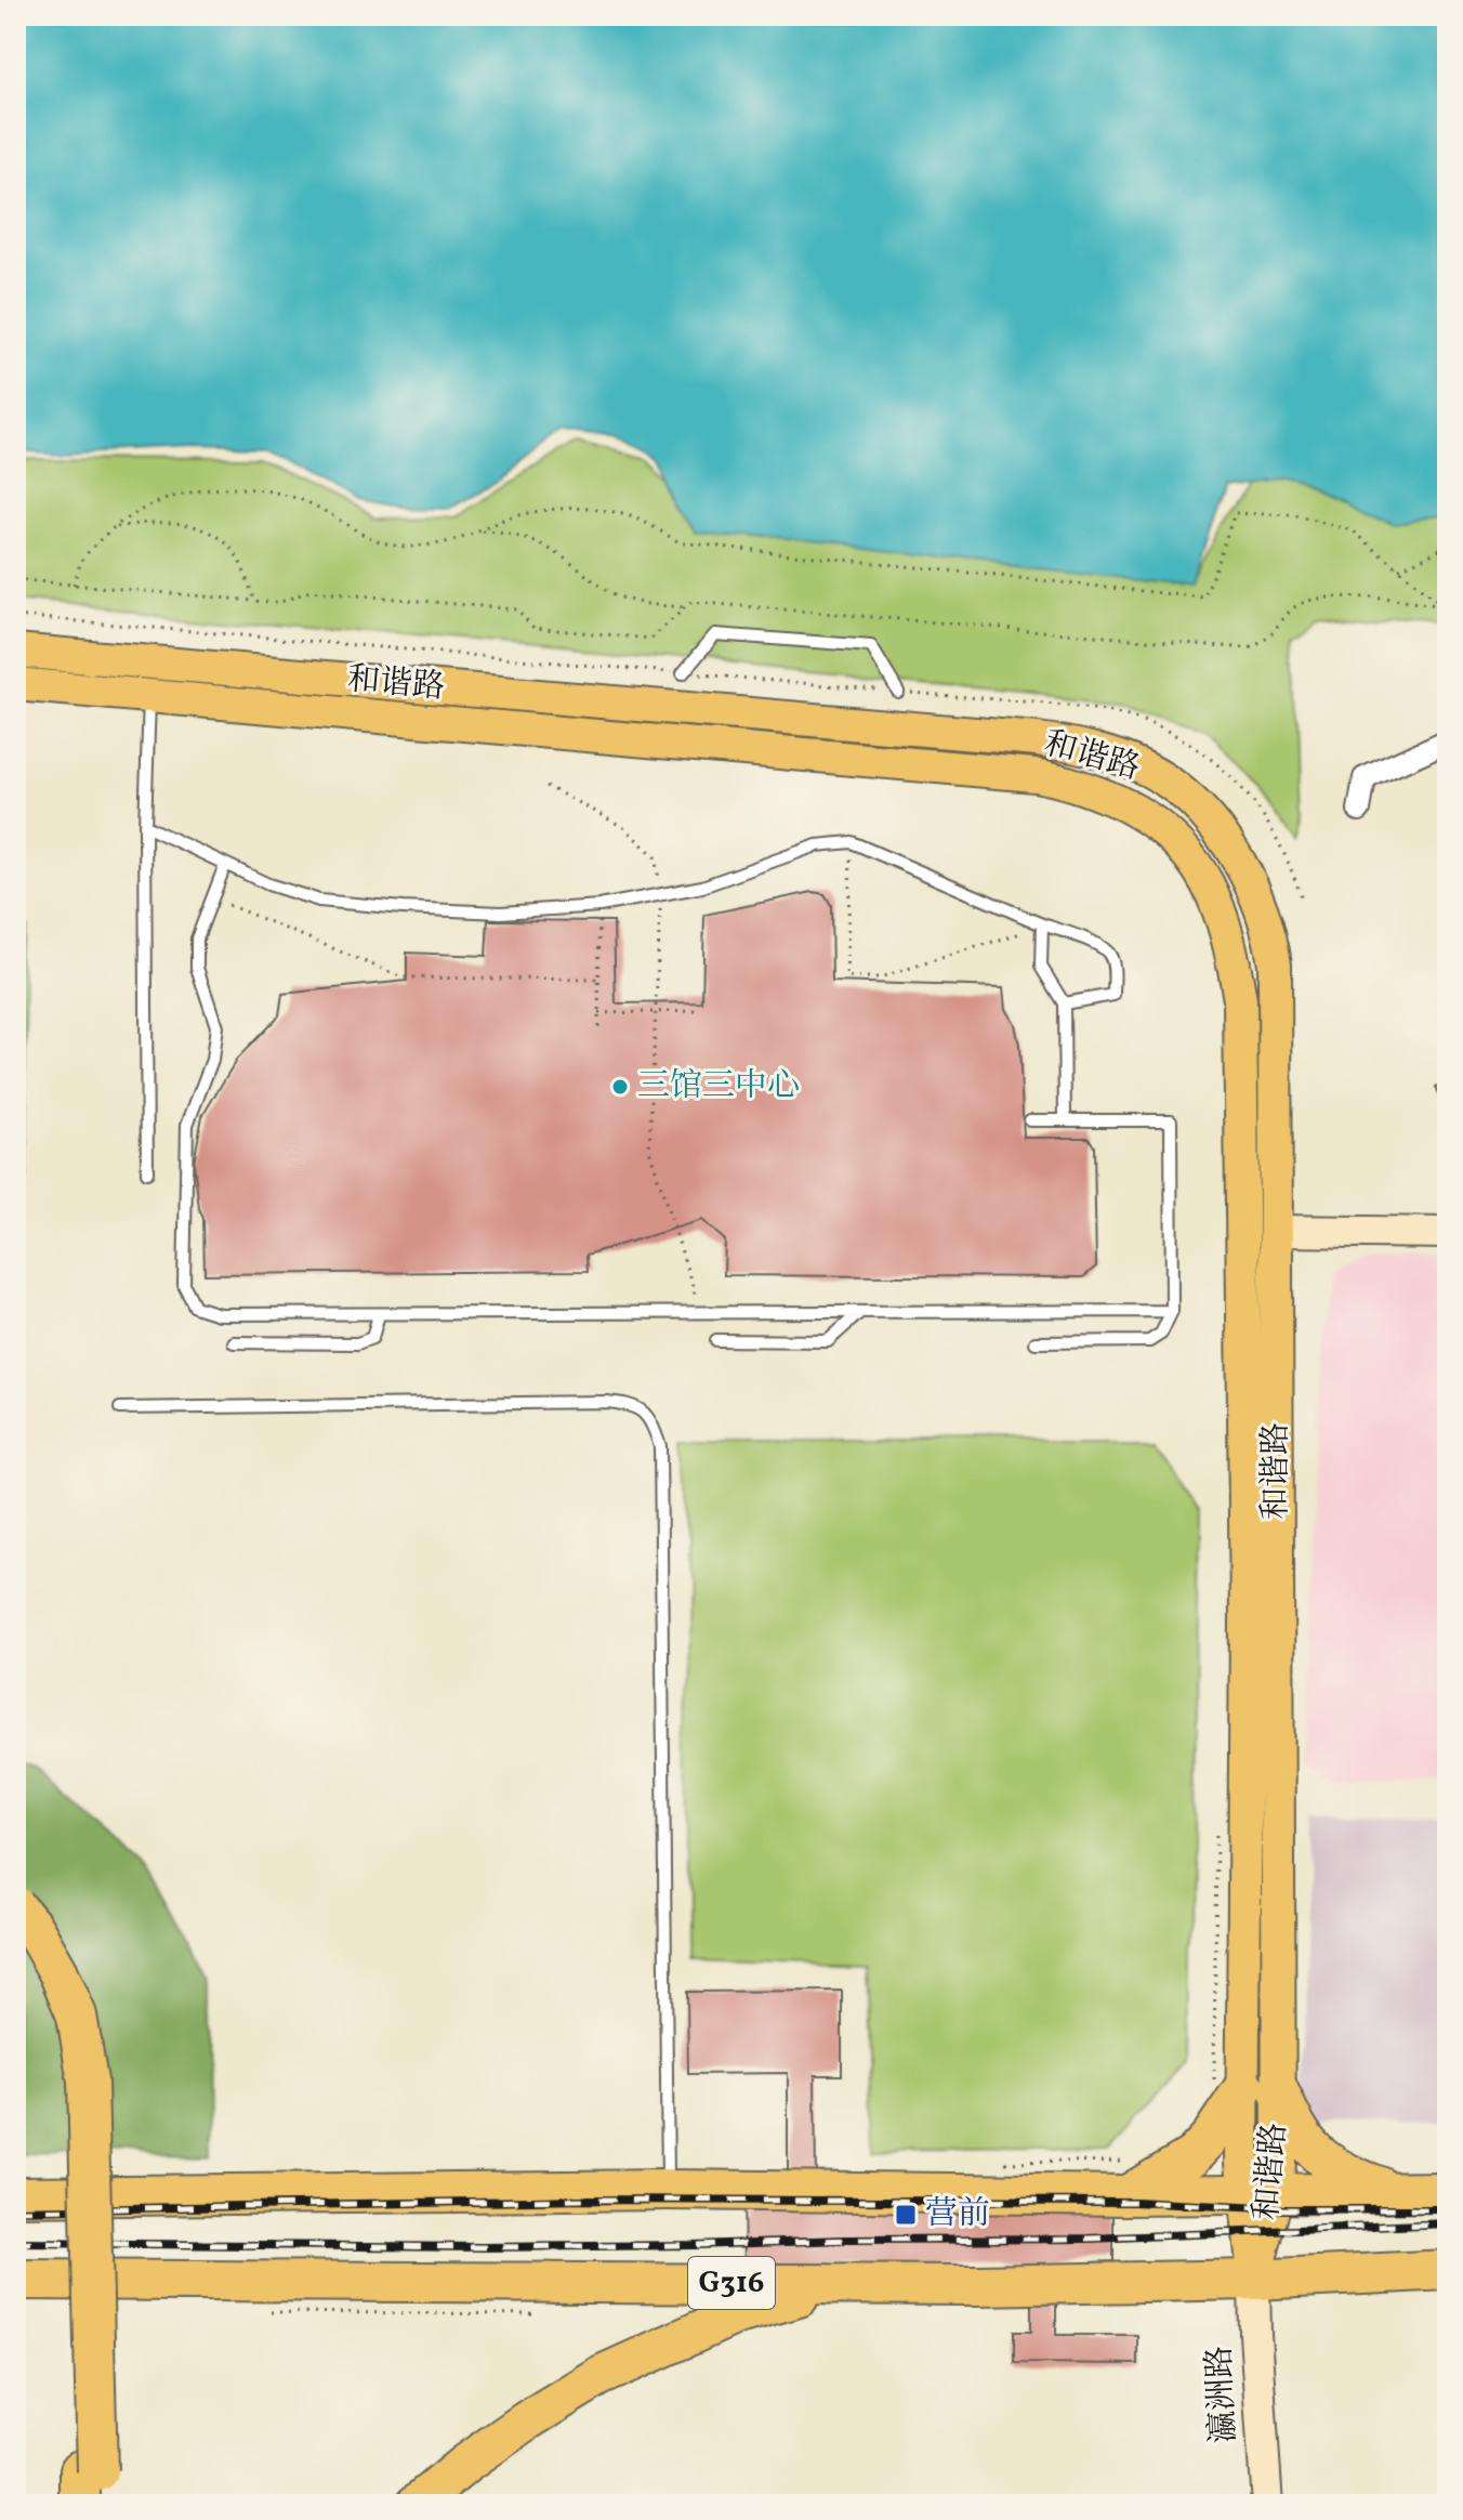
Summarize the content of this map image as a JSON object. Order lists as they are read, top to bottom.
{
  "streets": {
    "highway": ["G316"],
    "main road": ["和谐路"],
    "street": ["瀛洲路"]
  },
  "crossings": [
    ["和谐路", "G316"],
    ["和谐路", "瀛洲路"],
    ["G316", "瀛洲路"]
  ],
  "places": {
    "other": ["三馆三中心"],
    "transit": ["营前"]
  }
}
